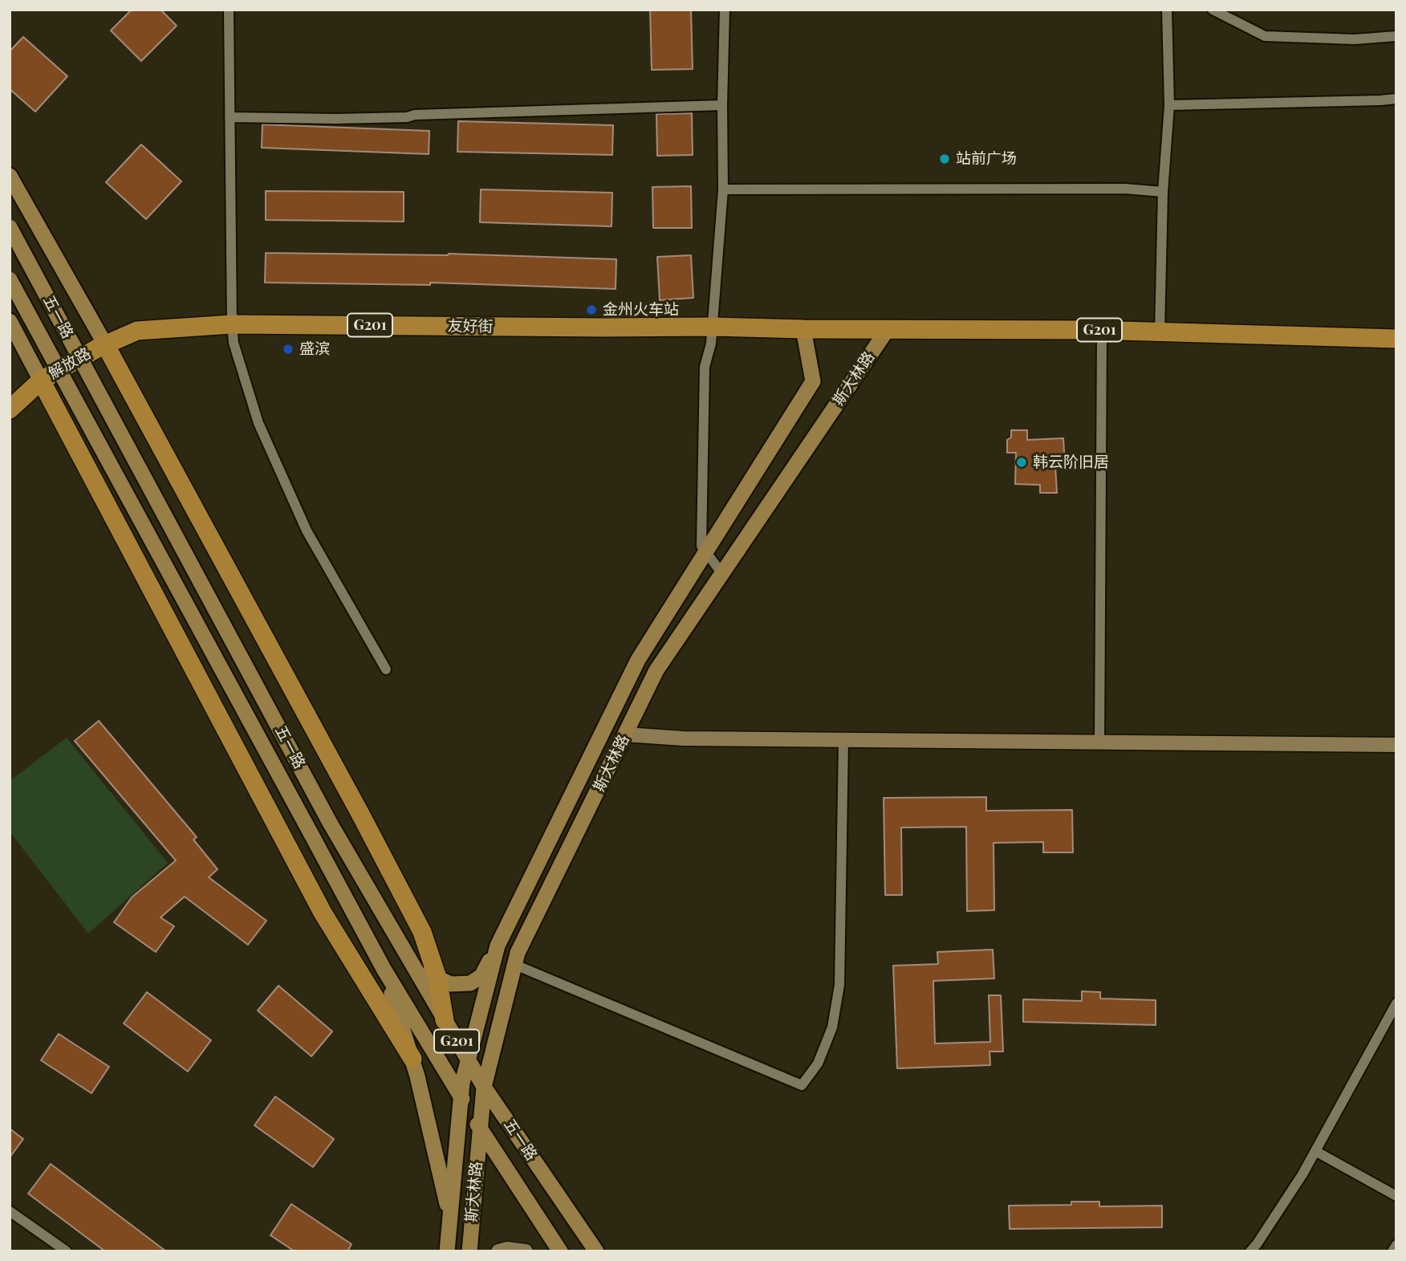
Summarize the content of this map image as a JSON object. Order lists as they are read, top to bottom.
{
  "streets": {
    "highway": ["G201", "友好街", "解放路"],
    "main road": ["五一路", "斯大林路"]
  },
  "crossings": [
    ["五一路", "斯大林路"],
    ["G201", "友好街"],
    ["G201", "斯大林路"],
    ["友好街", "解放路"],
    ["友好街", "斯大林路"]
  ],
  "places": [
    "站前广场",
    "金州火车站",
    "盛滨",
    "韩云阶旧居"
  ]
}
